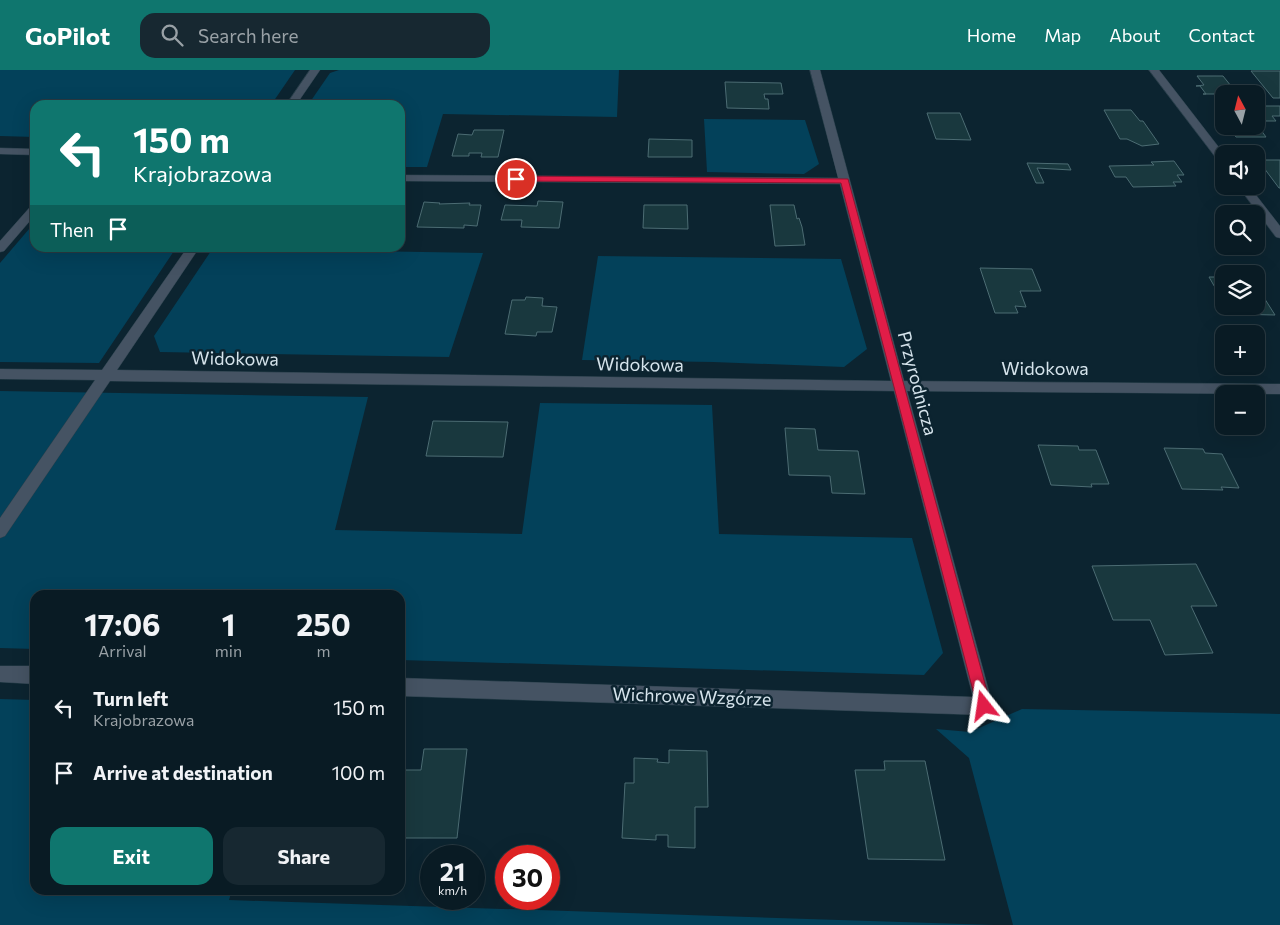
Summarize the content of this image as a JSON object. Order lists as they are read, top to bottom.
{
  "streets": {
    "street": ["Widokowa", "Przyrodnicza", "Wichrowe Wzgórze"]
  },
  "crossings": [
    ["Widokowa", "Przyrodnicza"],
    ["Przyrodnicza", "Wichrowe Wzgórze"]
  ],
  "north": "top",
  "page": {
    "header": "GoPilot",
    "search": "Search here",
    "nav": [
      "Home",
      "Map",
      "About",
      "Contact"
    ],
    "map_buttons": ["+", "−"],
    "turn": ["150 m", "Krajobrazowa"],
    "then": "Then",
    "eta": [
      "17:06",
      "Arrival",
      "1",
      "min",
      "250",
      "m"
    ],
    "list": [
      {
        "name": "Turn left",
        "note": "Krajobrazowa",
        "value": "150 m"
      },
      {
        "name": "Arrive at destination",
        "value": "100 m"
      }
    ],
    "buttons": ["Exit", "Share"],
    "speed": "21 km/h",
    "limit": "30"
  }
}
